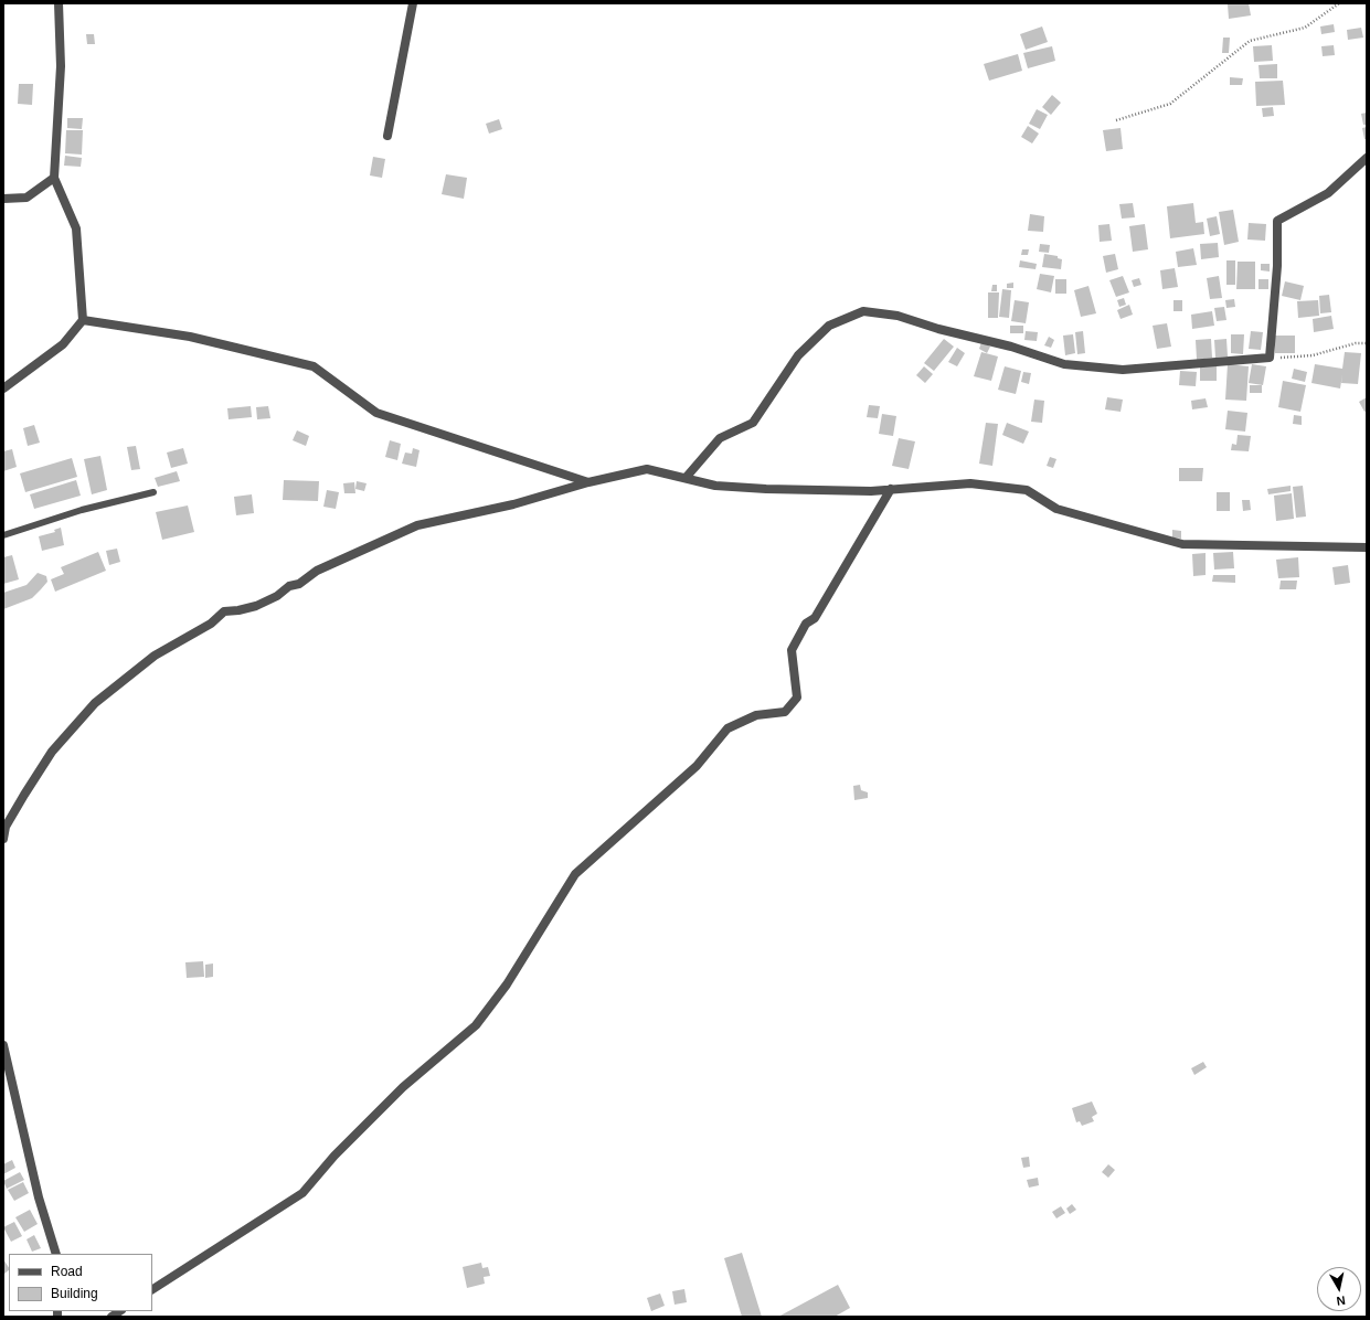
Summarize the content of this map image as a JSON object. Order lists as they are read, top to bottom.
{
  "legend": ["Road", "Building"],
  "north": "bottom"
}
